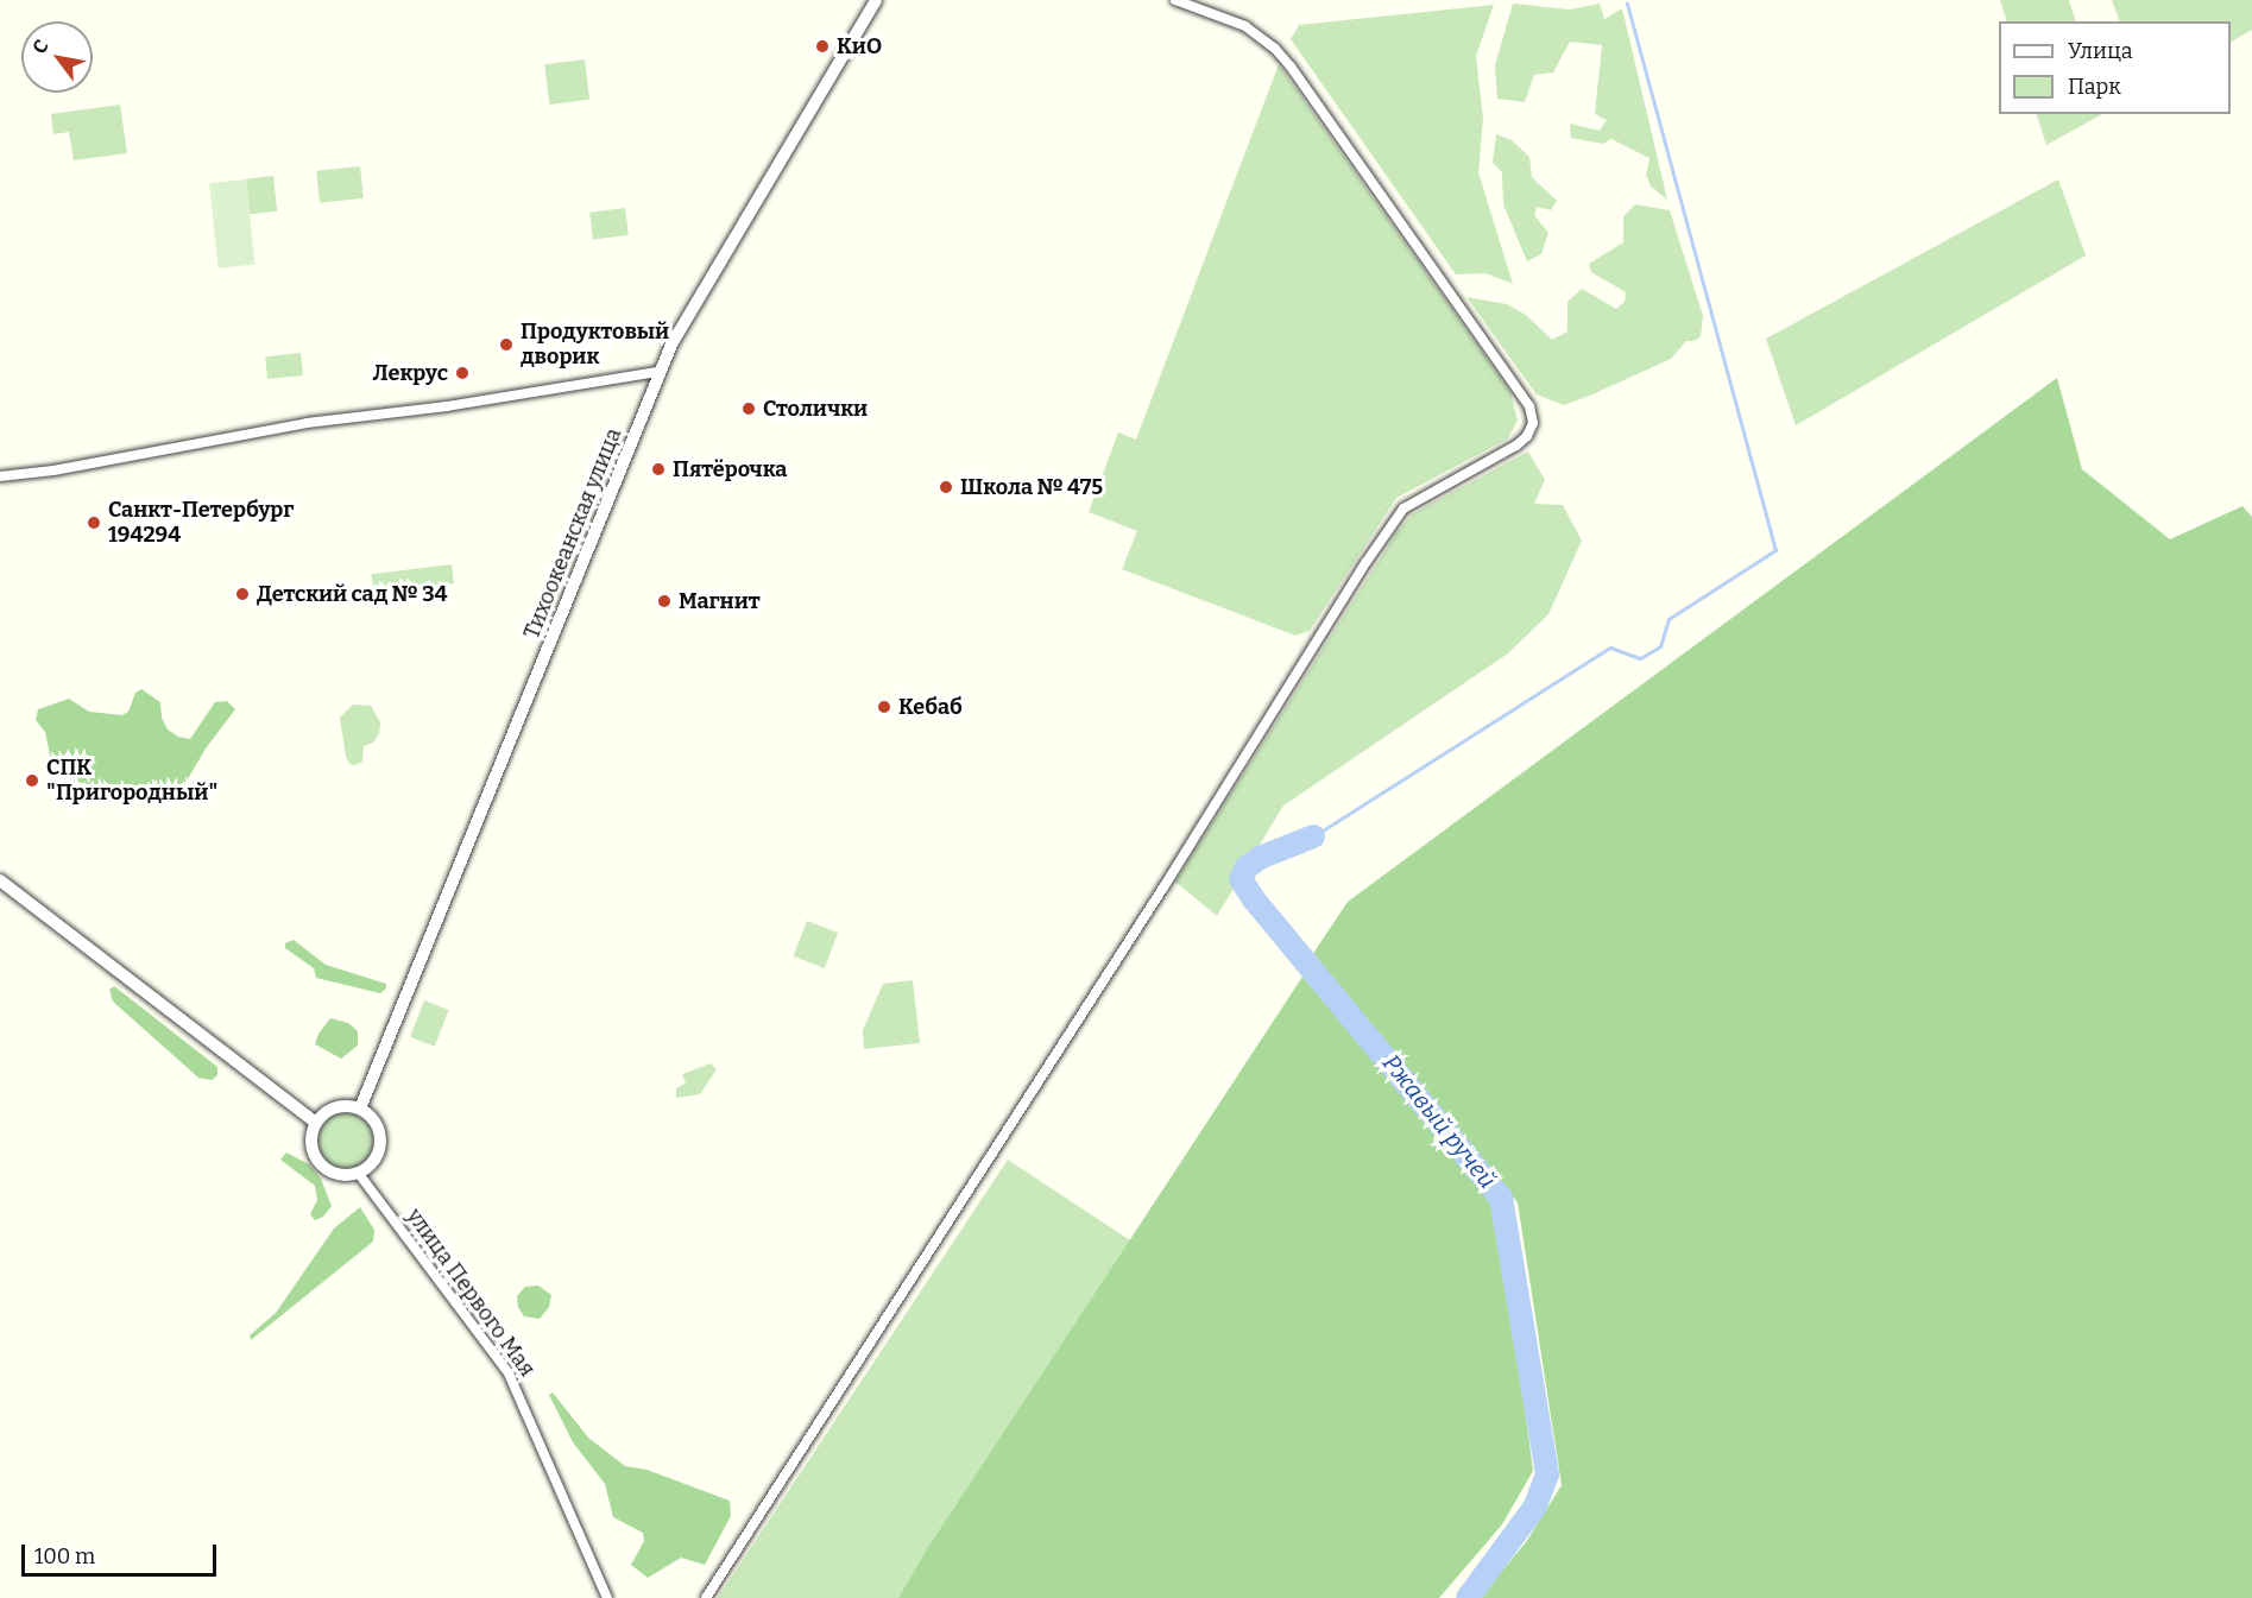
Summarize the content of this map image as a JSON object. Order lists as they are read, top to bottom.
{
  "streets": {
    "street": ["Тихоокеанская улица", "улица Первого Мая"]
  },
  "crossings": [
    ["Тихоокеанская улица", "улица Первого Мая"]
  ],
  "water": ["Ржавый ручей"],
  "places": [
    "КиО",
    "Продуктовый дворик",
    "Лекрус",
    "Столички",
    "Пятёрочка",
    "Школа № 475",
    "Санкт-Петербург 194294",
    "Детский сад № 34",
    "Магнит",
    "Кебаб",
    "СПК \"Пригородный\""
  ],
  "legend": ["Улица", "Парк"],
  "scale_bar": "100 m",
  "north": "top left"
}
